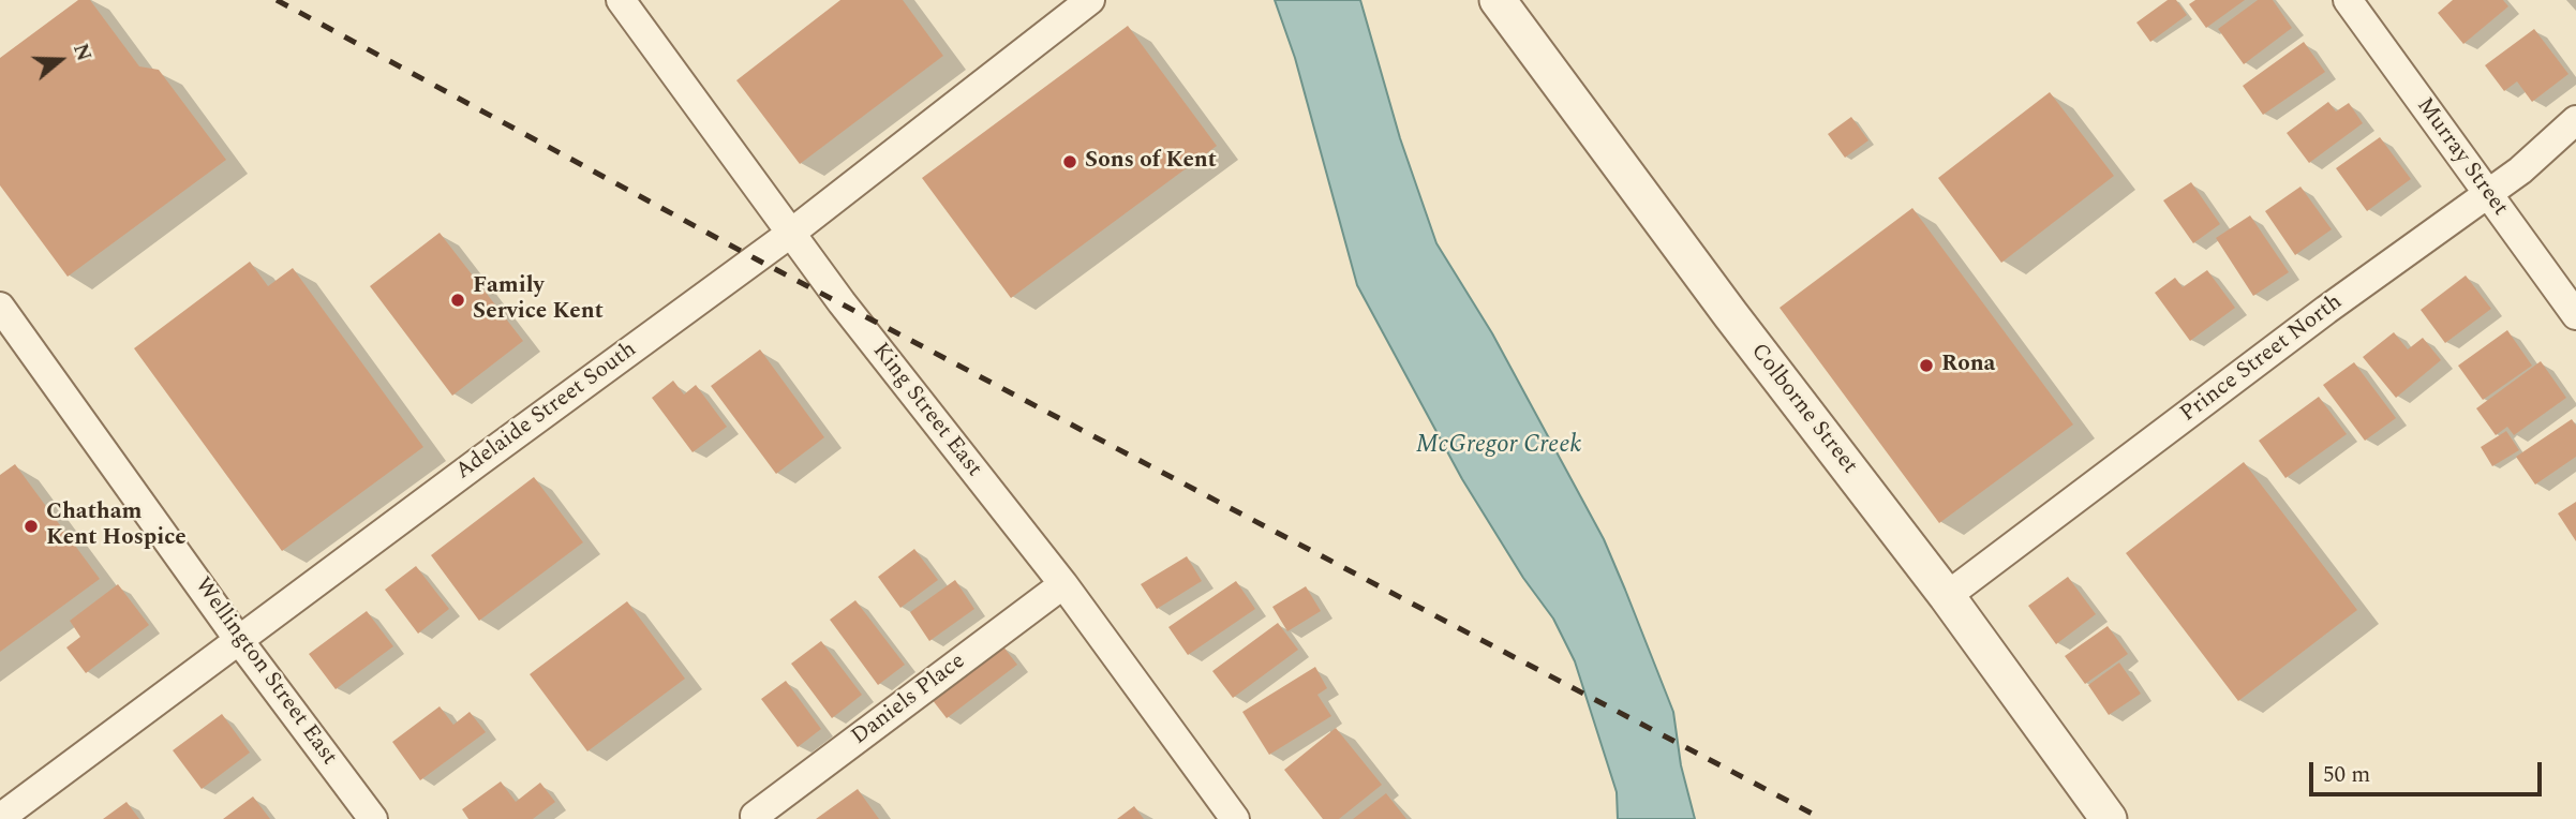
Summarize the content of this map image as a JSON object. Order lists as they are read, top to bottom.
{
  "streets": {
    "street": [
      "Murray Street",
      "Prince Street North",
      "Colborne Street",
      "King Street East",
      "Adelaide Street South",
      "Wellington Street East",
      "Daniels Place"
    ]
  },
  "crossings": [
    ["Murray Street", "Prince Street North"],
    ["Prince Street North", "Colborne Street"],
    ["King Street East", "Adelaide Street South"],
    ["King Street East", "Daniels Place"],
    ["Adelaide Street South", "Wellington Street East"]
  ],
  "water": ["McGregor Creek"],
  "places": [
    "Sons of Kent",
    "Family Service Kent",
    "Rona",
    "Chatham Kent Hospice"
  ],
  "scale_bar": "50 m",
  "north": "right"
}
